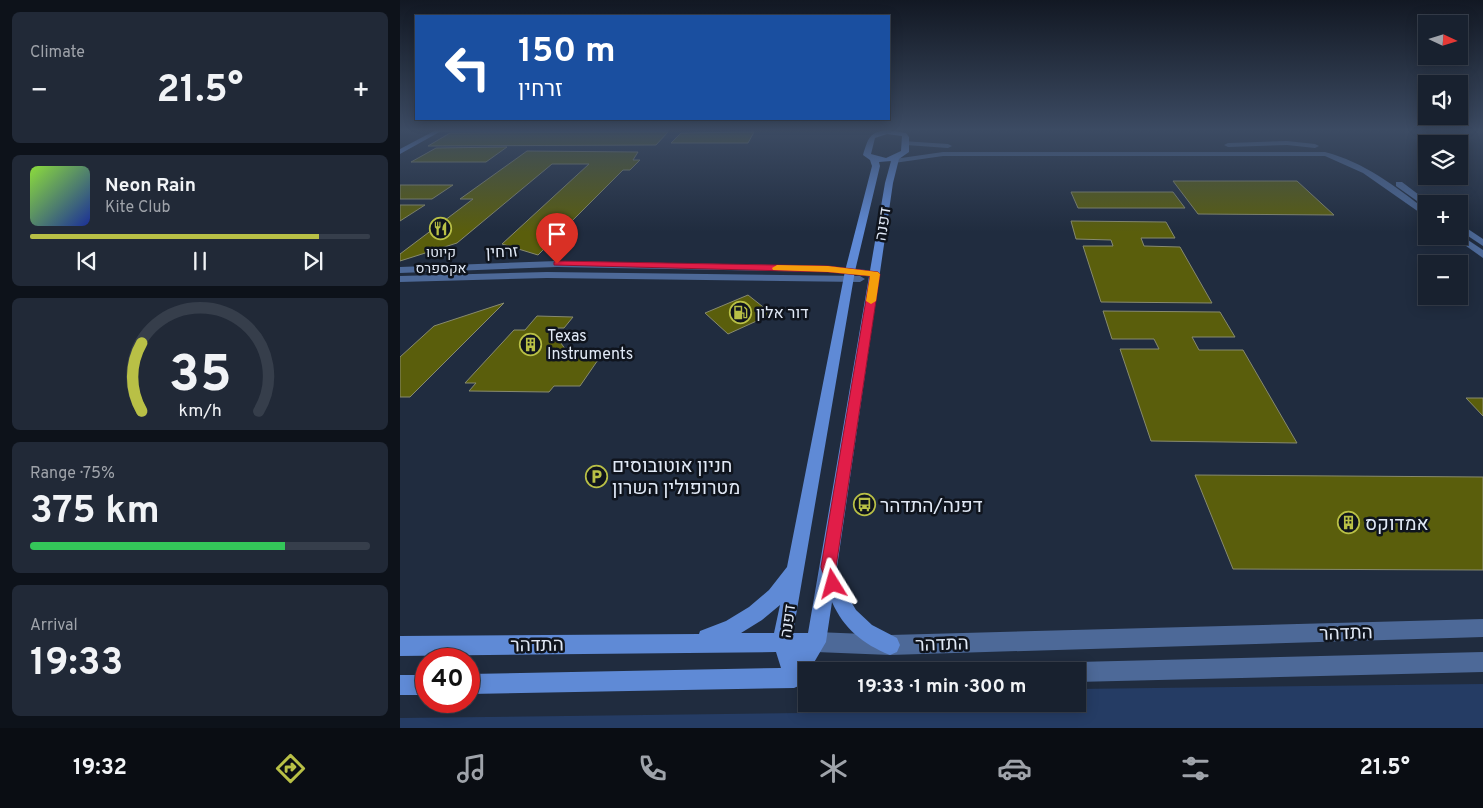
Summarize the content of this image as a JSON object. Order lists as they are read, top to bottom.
{
  "streets": {
    "street": ["דפנה", "זרחין", "התדהר"]
  },
  "crossings": [
    ["דפנה", "זרחין"],
    ["דפנה", "התדהר"]
  ],
  "places": {
    "restaurant": ["קיוטו אקספרס"],
    "fuel station": ["דור אלון"],
    "building": ["Texas Instruments", "אמדוקס"],
    "parking": ["חניון אוטובוסים מטרופולין השרון"],
    "bus stop": ["דפנה/התדהר"]
  },
  "north": "right",
  "page": {
    "tile": [
      "Climate",
      ["Range · 75%", "375 km"],
      ["Arrival", "19:33"]
    ],
    "map_buttons": ["+", "−"],
    "turn": ["150 m", "זרחין"],
    "heat": ["−", "21.5°", "+"],
    "song": ["Neon Rain", "Kite Club"],
    "limit": "40",
    "trip": "19:33 · 1 min · 300 m",
    "tabs": ["19:32", "21.5°"],
    "gauge": ["35", "km/h"]
  }
}
